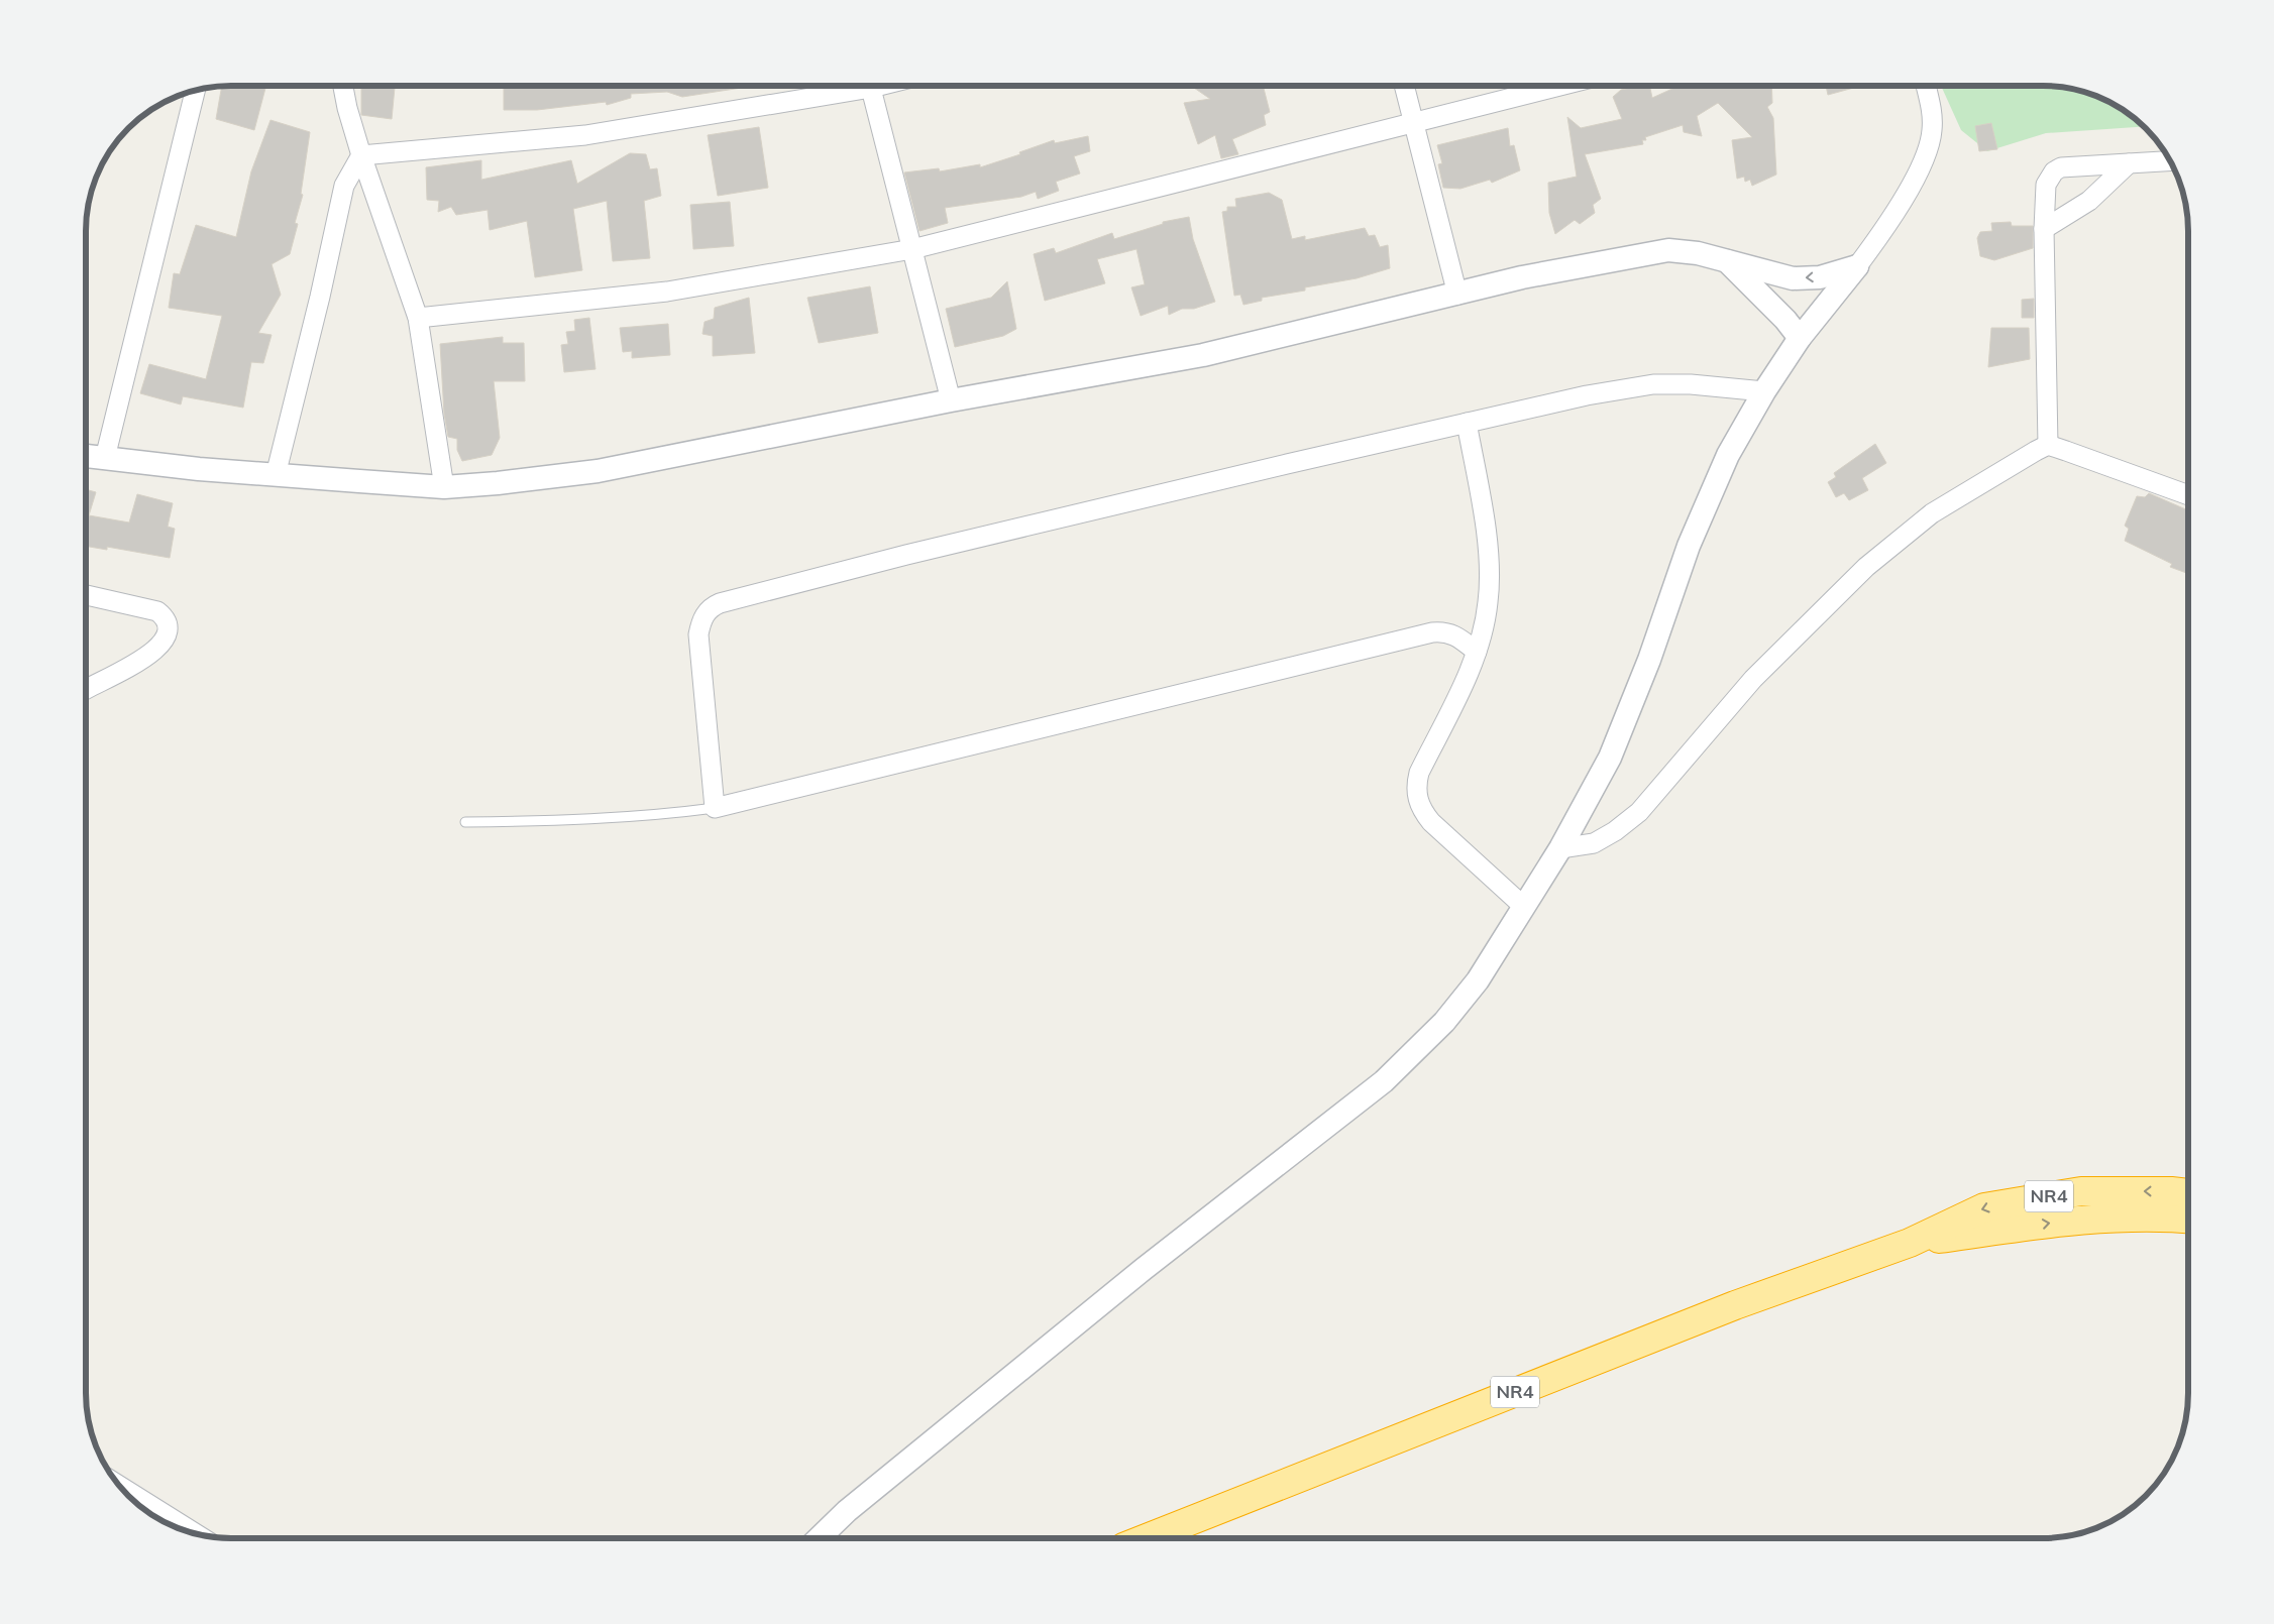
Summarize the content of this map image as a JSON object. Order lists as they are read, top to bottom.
{
  "streets": {
    "highway": ["NR4"]
  }
}
